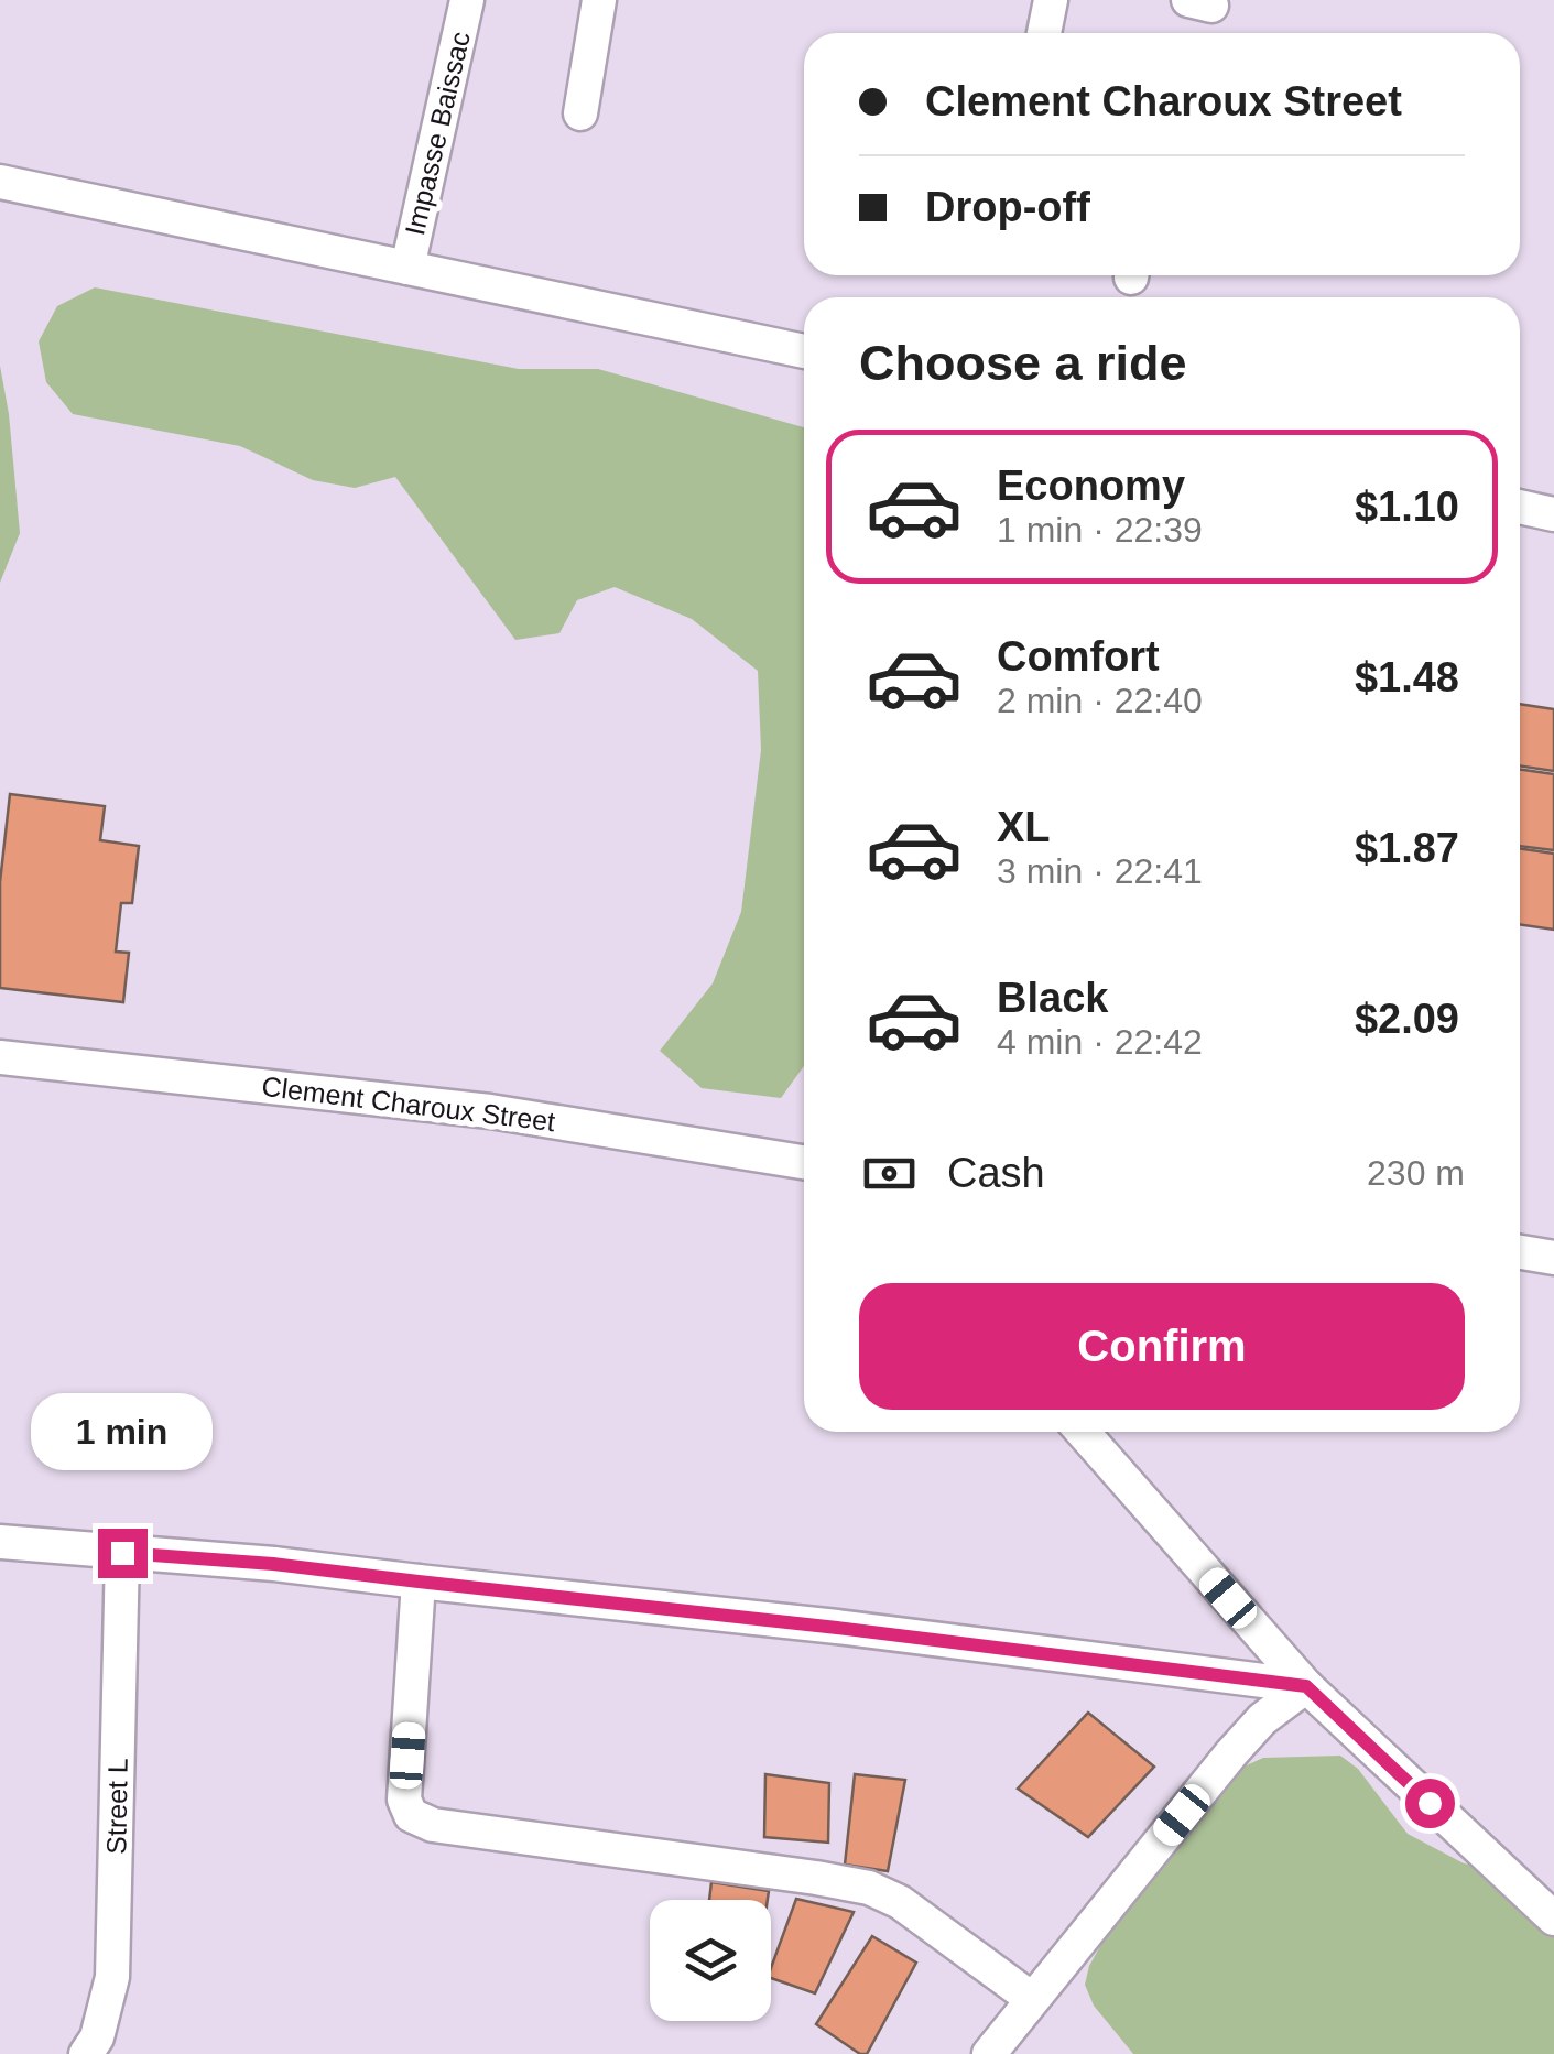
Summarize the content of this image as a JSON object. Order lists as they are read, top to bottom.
{
  "streets": {
    "street": ["Impasse Baissac", "Clement Charoux Street", "Street L"]
  },
  "page": {
    "banner": ["Clement Charoux Street", "Drop-off"],
    "heading": "Choose a ride",
    "list": [
      {
        "name": "Economy",
        "note": "1 min · 22:39",
        "value": "$1.10"
      },
      {
        "name": "Comfort",
        "note": "2 min · 22:40",
        "value": "$1.48"
      },
      {
        "name": "XL",
        "note": "3 min · 22:41",
        "value": "$1.87"
      },
      {
        "name": "Black",
        "note": "4 min · 22:42",
        "value": "$2.09"
      }
    ],
    "pay": ["Cash", "230 m"],
    "buttons": "Confirm",
    "bubble": "1 min"
  }
}
